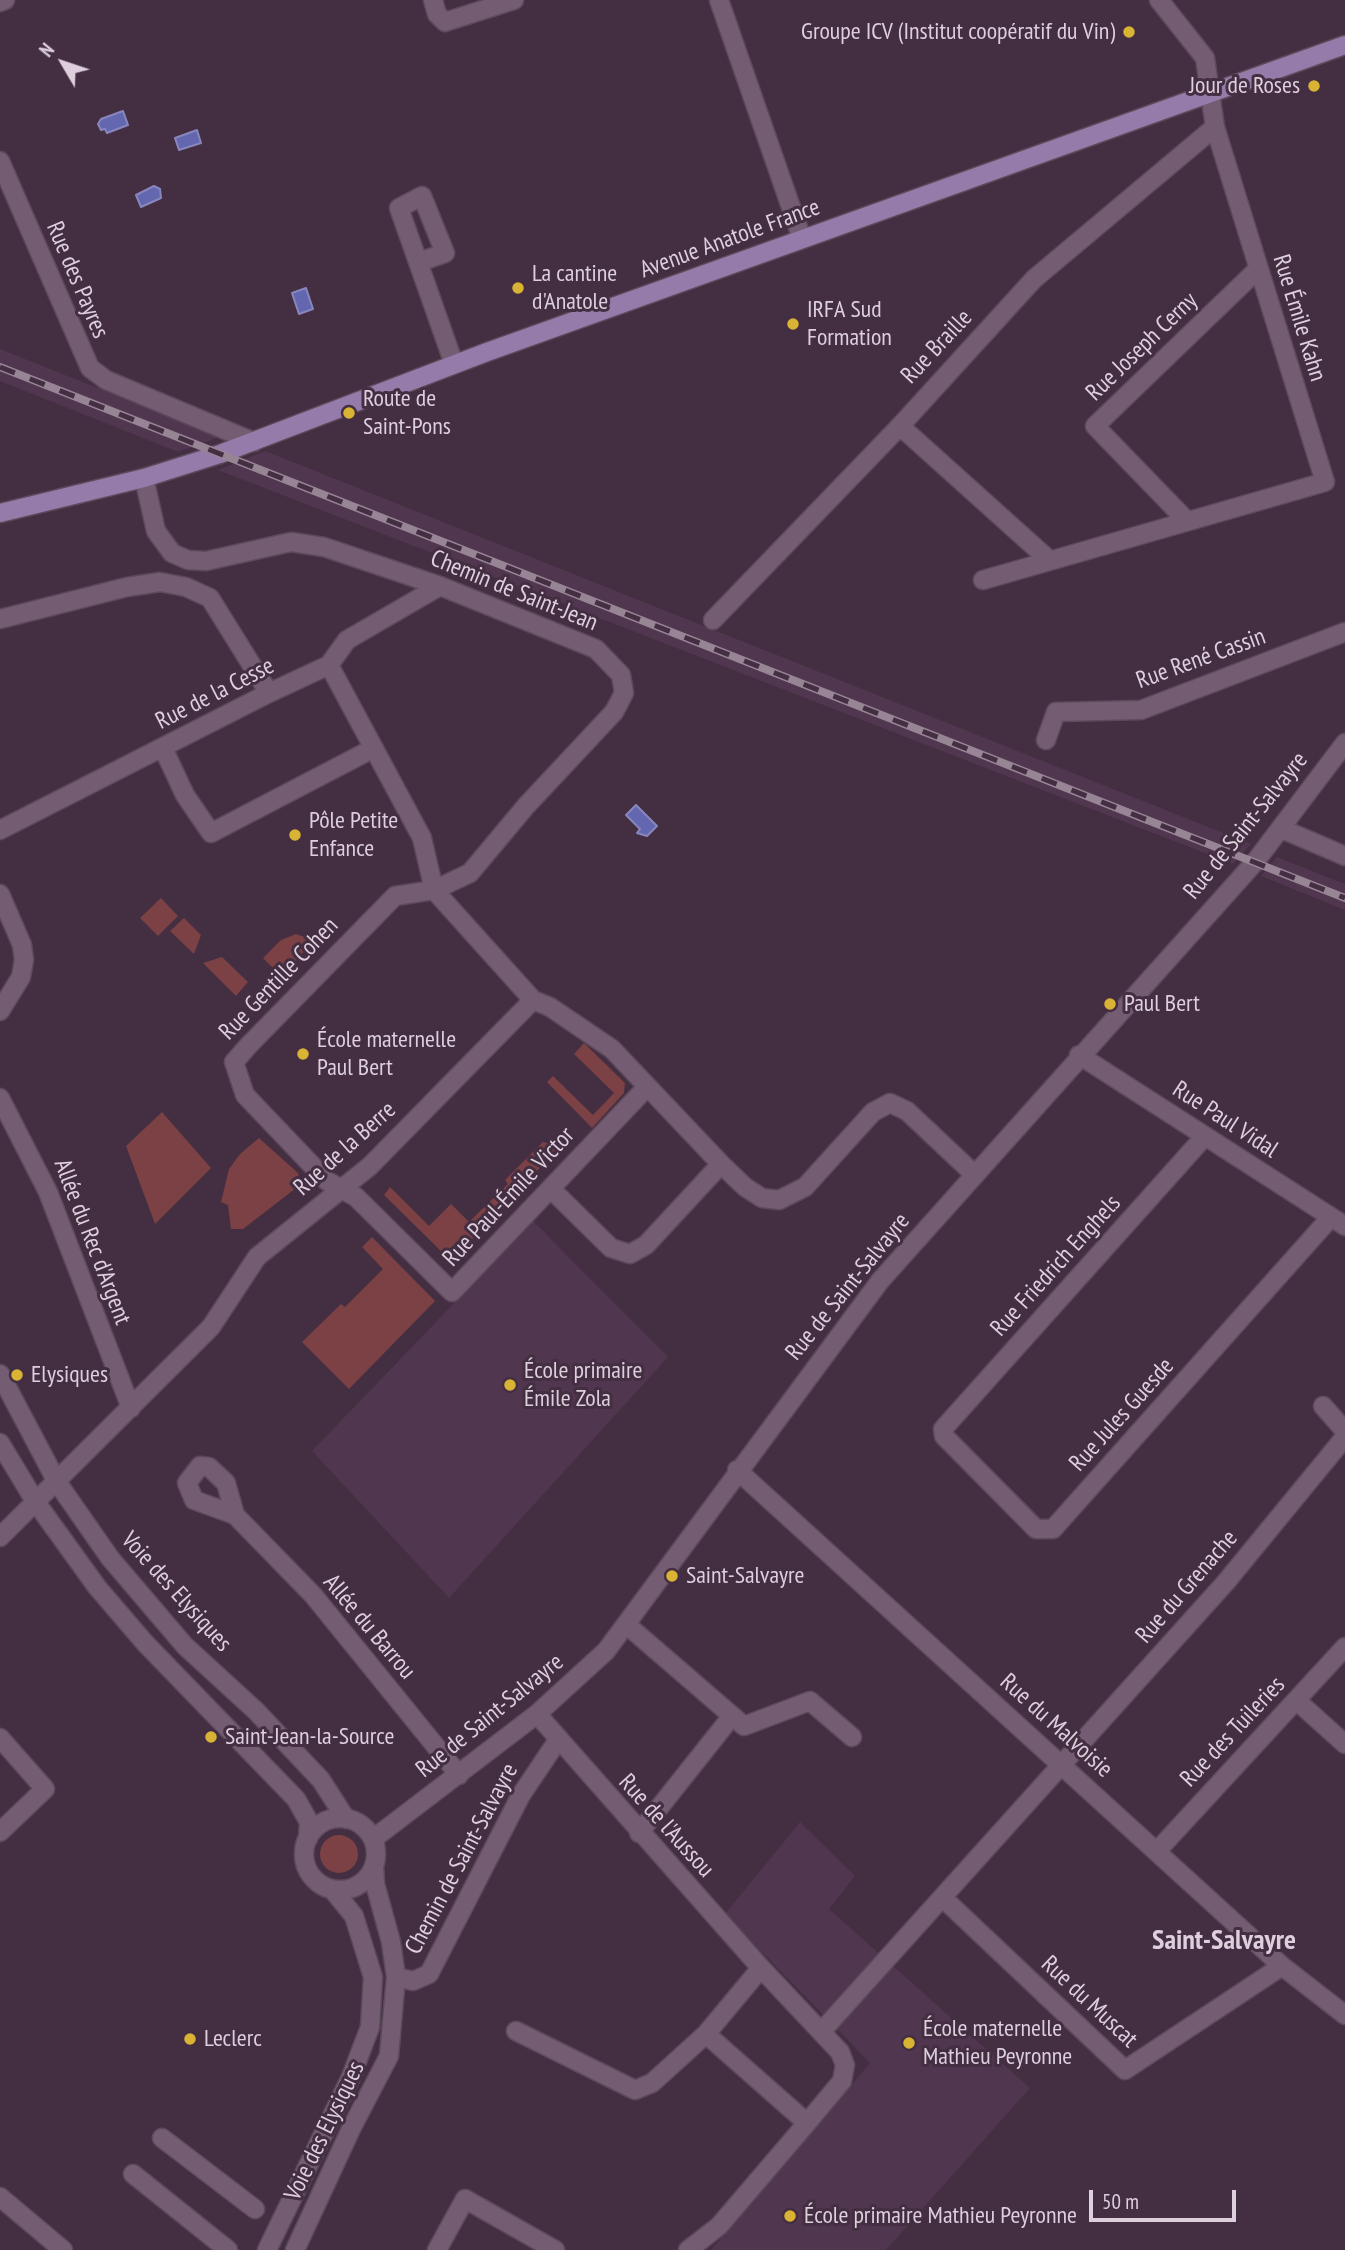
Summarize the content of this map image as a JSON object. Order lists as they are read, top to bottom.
{
  "streets": {
    "main road": ["Avenue Anatole France"],
    "street": [
      "Rue des Payres",
      "Rue Émile Kahn",
      "Rue Braille",
      "Rue Joseph Cerny",
      "Chemin de Saint-Jean",
      "Rue René Cassin",
      "Rue de la Cesse",
      "Rue de Saint-Salvayre",
      "Rue Gentille Cohen",
      "Rue Paul Vidal",
      "Rue de la Berre",
      "Rue Paul-Émile Victor",
      "Allée du Rec d'Argent",
      "Rue Friedrich Enghels",
      "Rue Jules Guesde",
      "Rue du Grenache",
      "Voie des Elysiques",
      "Allée du Barrou",
      "Rue du Malvoisie",
      "Rue des Tuileries",
      "Rue de l'Aussou",
      "Chemin de Saint-Salvayre",
      "Rue du Muscat"
    ]
  },
  "crossings": [
    ["Avenue Anatole France", "Rue des Payres"],
    ["Avenue Anatole France", "Rue Émile Kahn"],
    ["Avenue Anatole France", "Chemin de Saint-Jean"],
    ["Rue Émile Kahn", "Rue Braille"],
    ["Rue Émile Kahn", "Rue Joseph Cerny"],
    ["Chemin de Saint-Jean", "Rue de la Cesse"],
    ["Chemin de Saint-Jean", "Rue Gentille Cohen"],
    ["Rue de Saint-Salvayre", "Rue Paul Vidal"],
    ["Rue de Saint-Salvayre", "Voie des Elysiques"],
    ["Rue de Saint-Salvayre", "Allée du Barrou"],
    ["Rue de Saint-Salvayre", "Rue du Malvoisie"],
    ["Rue de Saint-Salvayre", "Rue de l'Aussou"],
    ["Rue Gentille Cohen", "Rue de la Berre"],
    ["Rue Gentille Cohen", "Rue Paul-Émile Victor"],
    ["Rue Paul Vidal", "Rue Friedrich Enghels"],
    ["Rue Paul Vidal", "Rue Jules Guesde"],
    ["Rue de la Berre", "Rue Paul-Émile Victor"],
    ["Rue de la Berre", "Allée du Rec d'Argent"],
    ["Rue de la Berre", "Voie des Elysiques"],
    ["Rue Friedrich Enghels", "Rue Jules Guesde"],
    ["Rue du Grenache", "Rue du Malvoisie"],
    ["Voie des Elysiques", "Chemin de Saint-Salvayre"],
    ["Rue du Malvoisie", "Rue des Tuileries"],
    ["Rue du Malvoisie", "Rue du Muscat"],
    ["Rue de l'Aussou", "Chemin de Saint-Salvayre"]
  ],
  "districts": ["Saint-Salvayre"],
  "places": [
    "Groupe ICV (Institut coopératif du Vin)",
    "Jour de Roses",
    "La cantine d'Anatole",
    "IRFA Sud Formation",
    "Route de Saint-Pons",
    "Pôle Petite Enfance",
    "Paul Bert",
    "École maternelle Paul Bert",
    "Elysiques",
    "École primaire Émile Zola",
    "Saint-Salvayre",
    "Saint-Jean-la-Source",
    "Leclerc",
    "École maternelle Mathieu Peyronne",
    "École primaire Mathieu Peyronne"
  ],
  "scale_bar": "50 m",
  "north": "top left"
}
